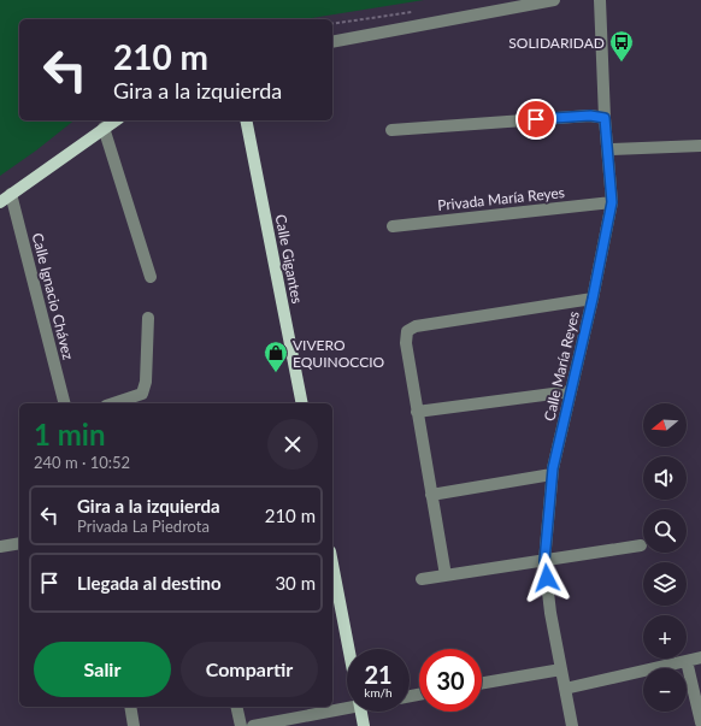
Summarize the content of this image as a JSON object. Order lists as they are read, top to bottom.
{
  "streets": {
    "main road": ["Calle Gigantes"],
    "street": ["Privada María Reyes", "Calle Ignacio Chávez", "Calle María Reyes"]
  },
  "crossings": [
    ["Privada María Reyes", "Calle María Reyes"]
  ],
  "places": {
    "bus stop": ["SOLIDARIDAD"],
    "shop": ["VIVERO EQUINOCCIO"]
  },
  "north": "left",
  "page": {
    "turn": ["210 m", "Gira a la izquierda"],
    "map_buttons": ["+", "−"],
    "heading": ["1 min", "240 m · 10:52"],
    "list": [
      {
        "name": "Gira a la izquierda",
        "note": "Privada La Piedrota",
        "value": "210 m"
      },
      {
        "name": "Llegada al destino",
        "value": "30 m"
      }
    ],
    "buttons": ["Salir", "Compartir"],
    "speed": "21 km/h",
    "limit": "30"
  }
}
